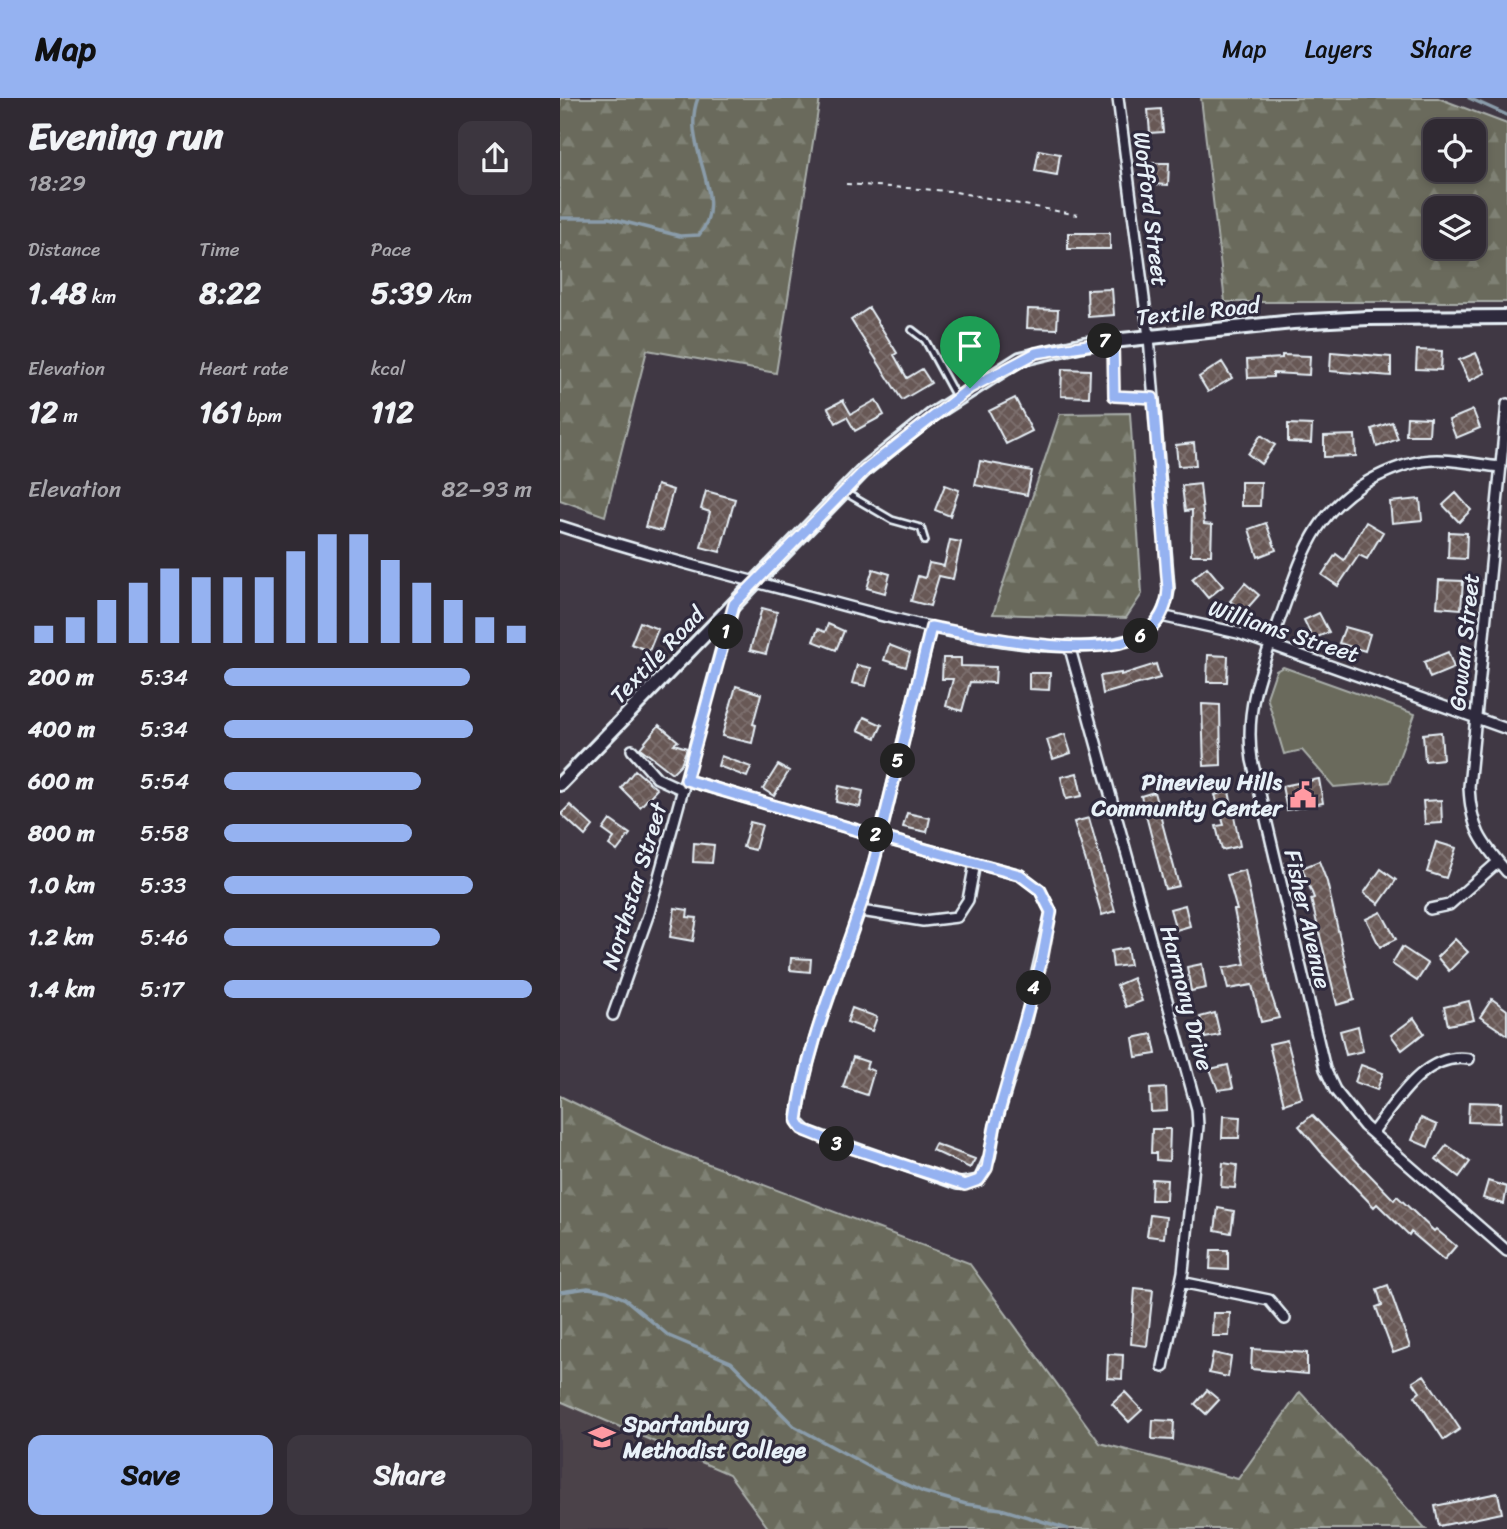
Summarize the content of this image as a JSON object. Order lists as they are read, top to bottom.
{
  "streets": {
    "street": [
      "Wofford Street",
      "Textile Road",
      "Williams Street",
      "Gowan Street",
      "Northstar Street",
      "Fisher Avenue",
      "Harmony Drive"
    ]
  },
  "crossings": [
    ["Wofford Street", "Textile Road"],
    ["Wofford Street", "Williams Street"],
    ["Textile Road", "Northstar Street"],
    ["Williams Street", "Gowan Street"],
    ["Williams Street", "Fisher Avenue"],
    ["Gowan Street", "Fisher Avenue"]
  ],
  "places": {
    "public building": ["Pineview Hills Community Center"],
    "school or university": ["Spartanburg Methodist College"]
  },
  "page": {
    "header": "Map",
    "nav": ["Map", "Layers", "Share"],
    "heading": ["Evening run", "18:29"],
    "stats": [
      ["Distance", "1.48 km"],
      ["Time", "8:22"],
      ["Pace", "5:39 /km"],
      ["Elevation", "12 m"],
      ["Heart rate", "161 bpm"],
      ["kcal", "112"]
    ],
    "pins": [
      "7",
      "1",
      "6",
      "5",
      "2",
      "4",
      "3"
    ],
    "chart": ["Elevation", "82–93 m"],
    "list": [
      {
        "name": "200 m",
        "note": "5:34"
      },
      {
        "name": "400 m",
        "note": "5:34"
      },
      {
        "name": "600 m",
        "note": "5:54"
      },
      {
        "name": "800 m",
        "note": "5:58"
      },
      {
        "name": "1.0 km",
        "note": "5:33"
      },
      {
        "name": "1.2 km",
        "note": "5:46"
      },
      {
        "name": "1.4 km",
        "note": "5:17"
      }
    ],
    "buttons": ["Save", "Share"]
  }
}
